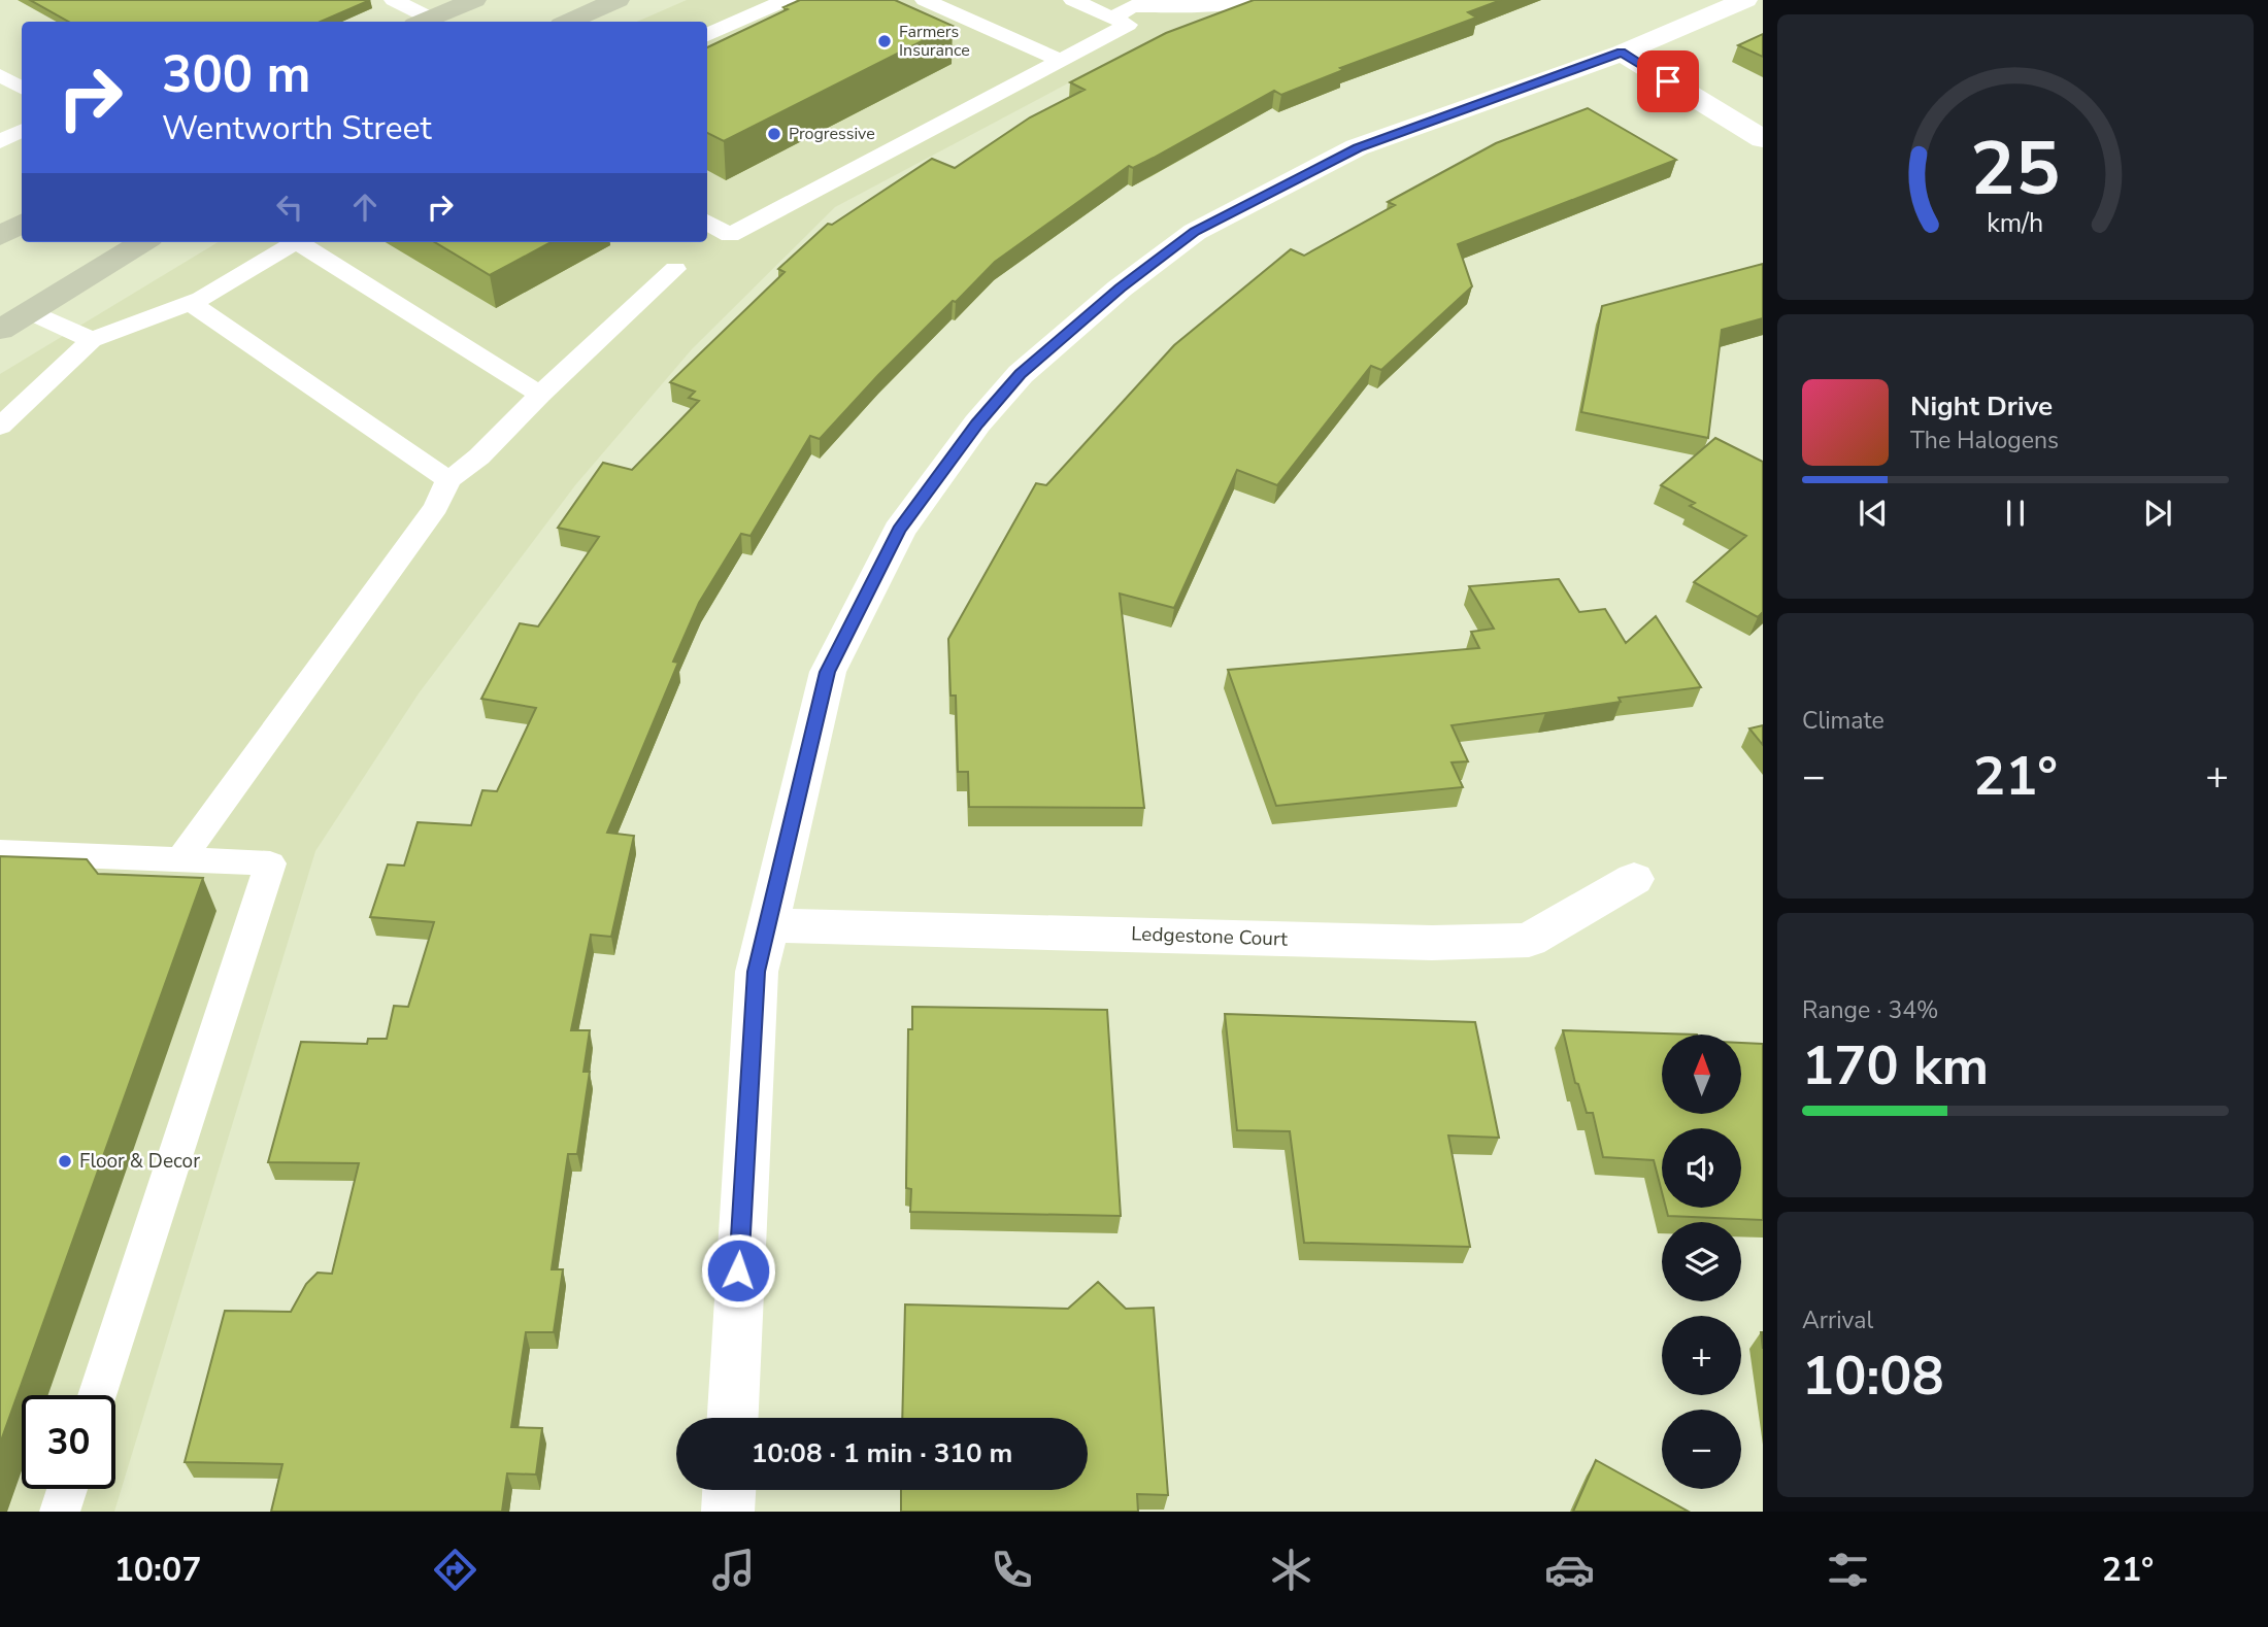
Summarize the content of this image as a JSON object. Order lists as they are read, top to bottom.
{
  "streets": {
    "street": ["Ledgestone Court"]
  },
  "places": ["Farmers Insurance", "Progressive", "Floor & Decor"],
  "north": "top",
  "page": {
    "turn": ["300 m", "Wentworth Street"],
    "song": ["Night Drive", "The Halogens"],
    "tile": [
      "Climate",
      ["Range · 34%", "170 km"],
      ["Arrival", "10:08"]
    ],
    "heat": ["−", "21°", "+"],
    "map_buttons": ["+", "−"],
    "limit": "30",
    "trip": "10:08 · 1 min · 310 m",
    "tabs": ["10:07", "21°"],
    "gauge": ["25", "km/h"]
  }
}
